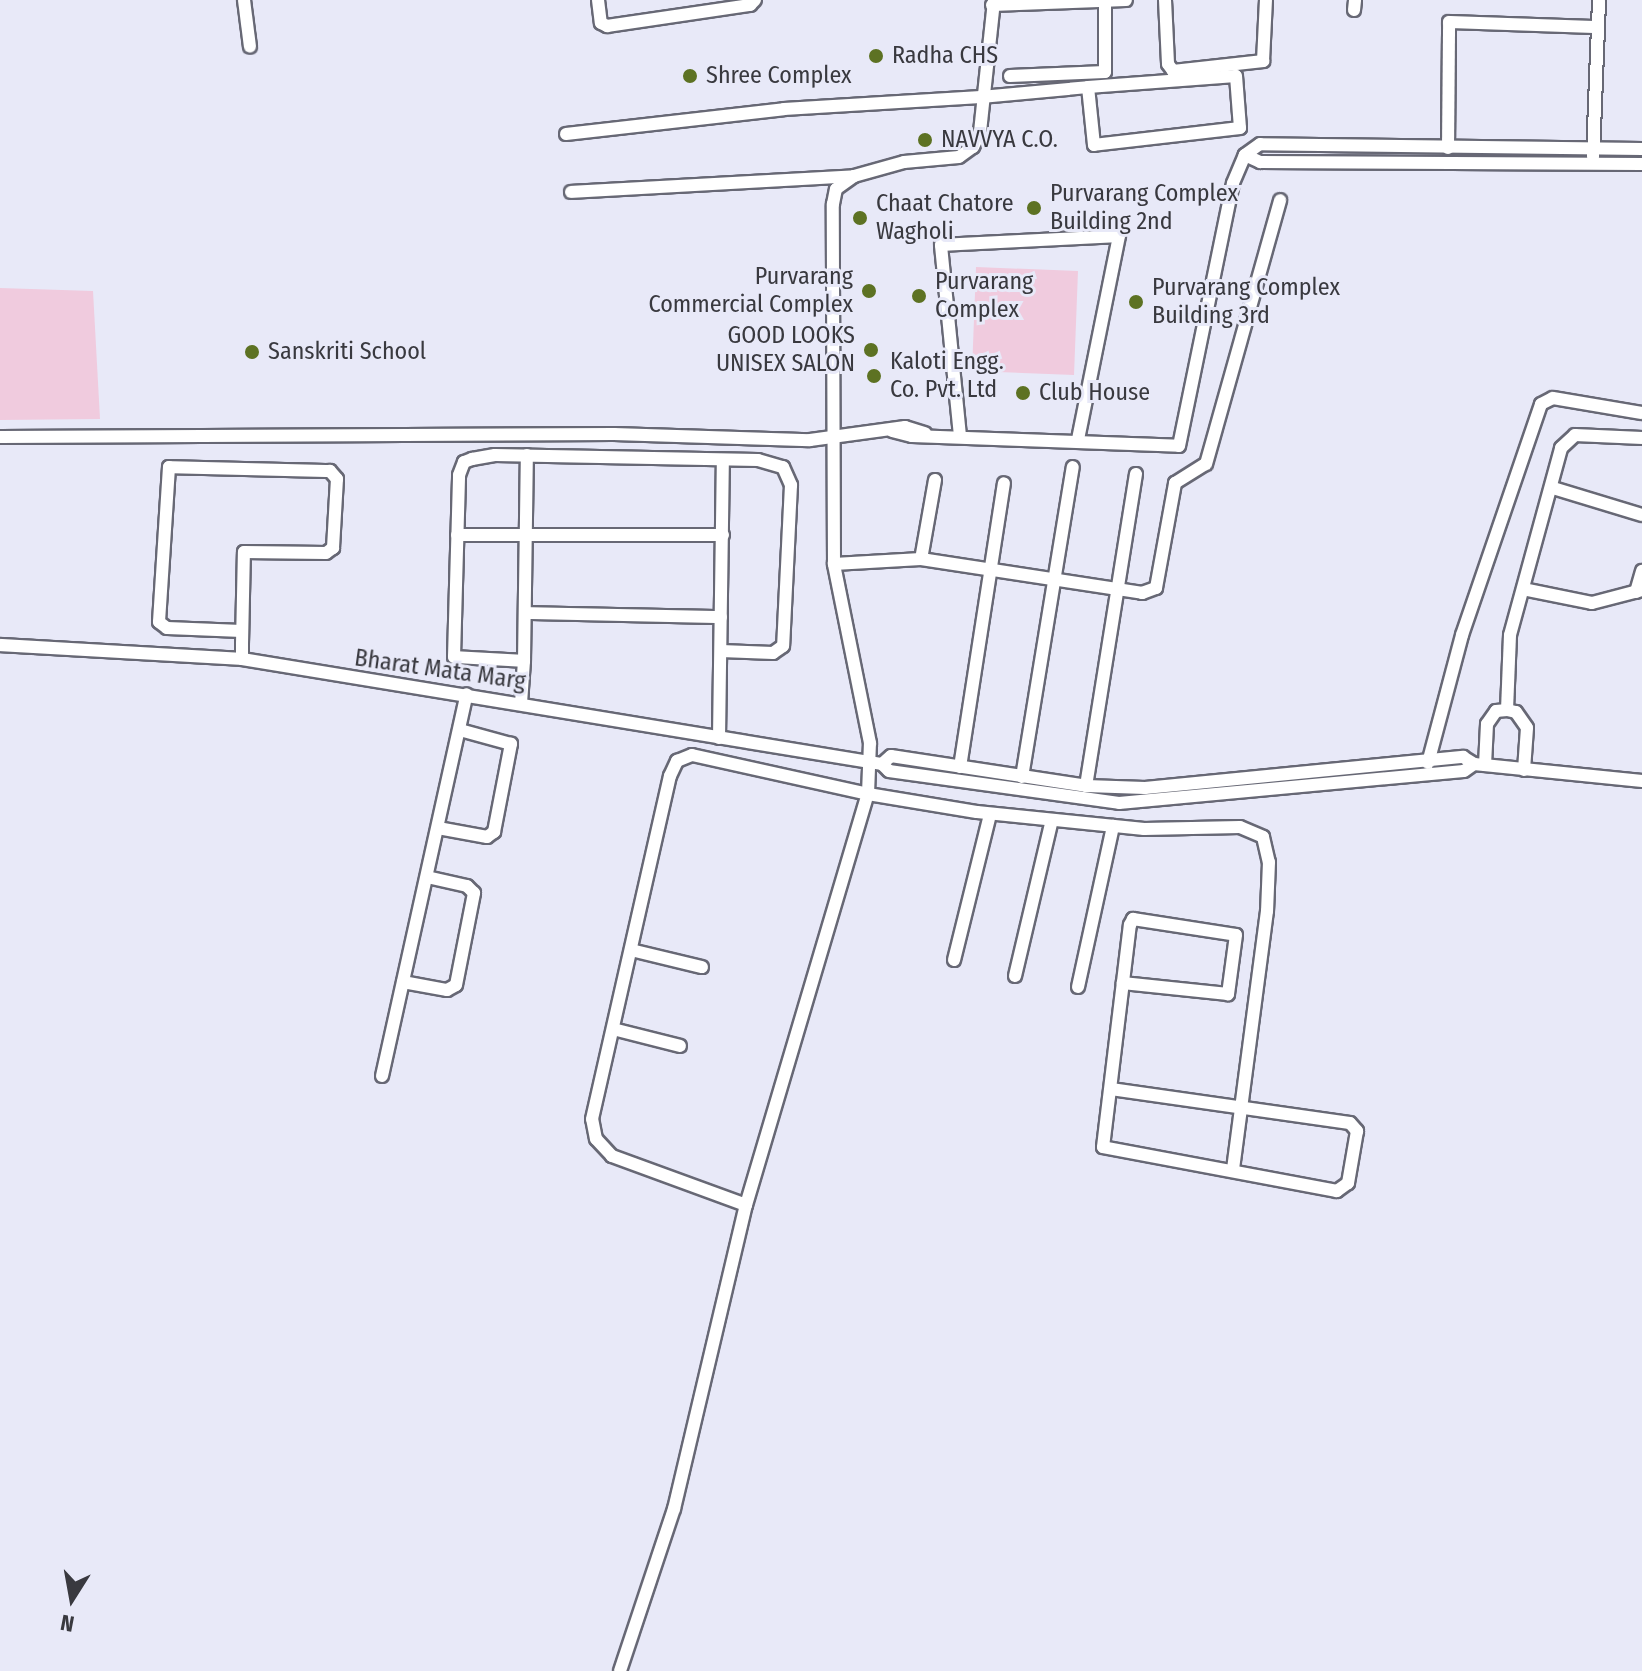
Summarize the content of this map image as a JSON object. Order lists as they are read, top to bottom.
{
  "streets": {
    "street": ["Bharat Mata Marg"]
  },
  "places": [
    "Radha CHS",
    "Shree Complex",
    "NAVVYA C.O.",
    "Purvarang Complex Building 2nd",
    "Chaat Chatore Wagholi",
    "Purvarang Commercial Complex",
    "Purvarang Complex",
    "Purvarang Complex Building 3rd",
    "GOOD LOOKS UNISEX SALON",
    "Sanskriti School",
    "Kaloti Engg. Co. Pvt. Ltd",
    "Club House"
  ],
  "north": "bottom"
}
